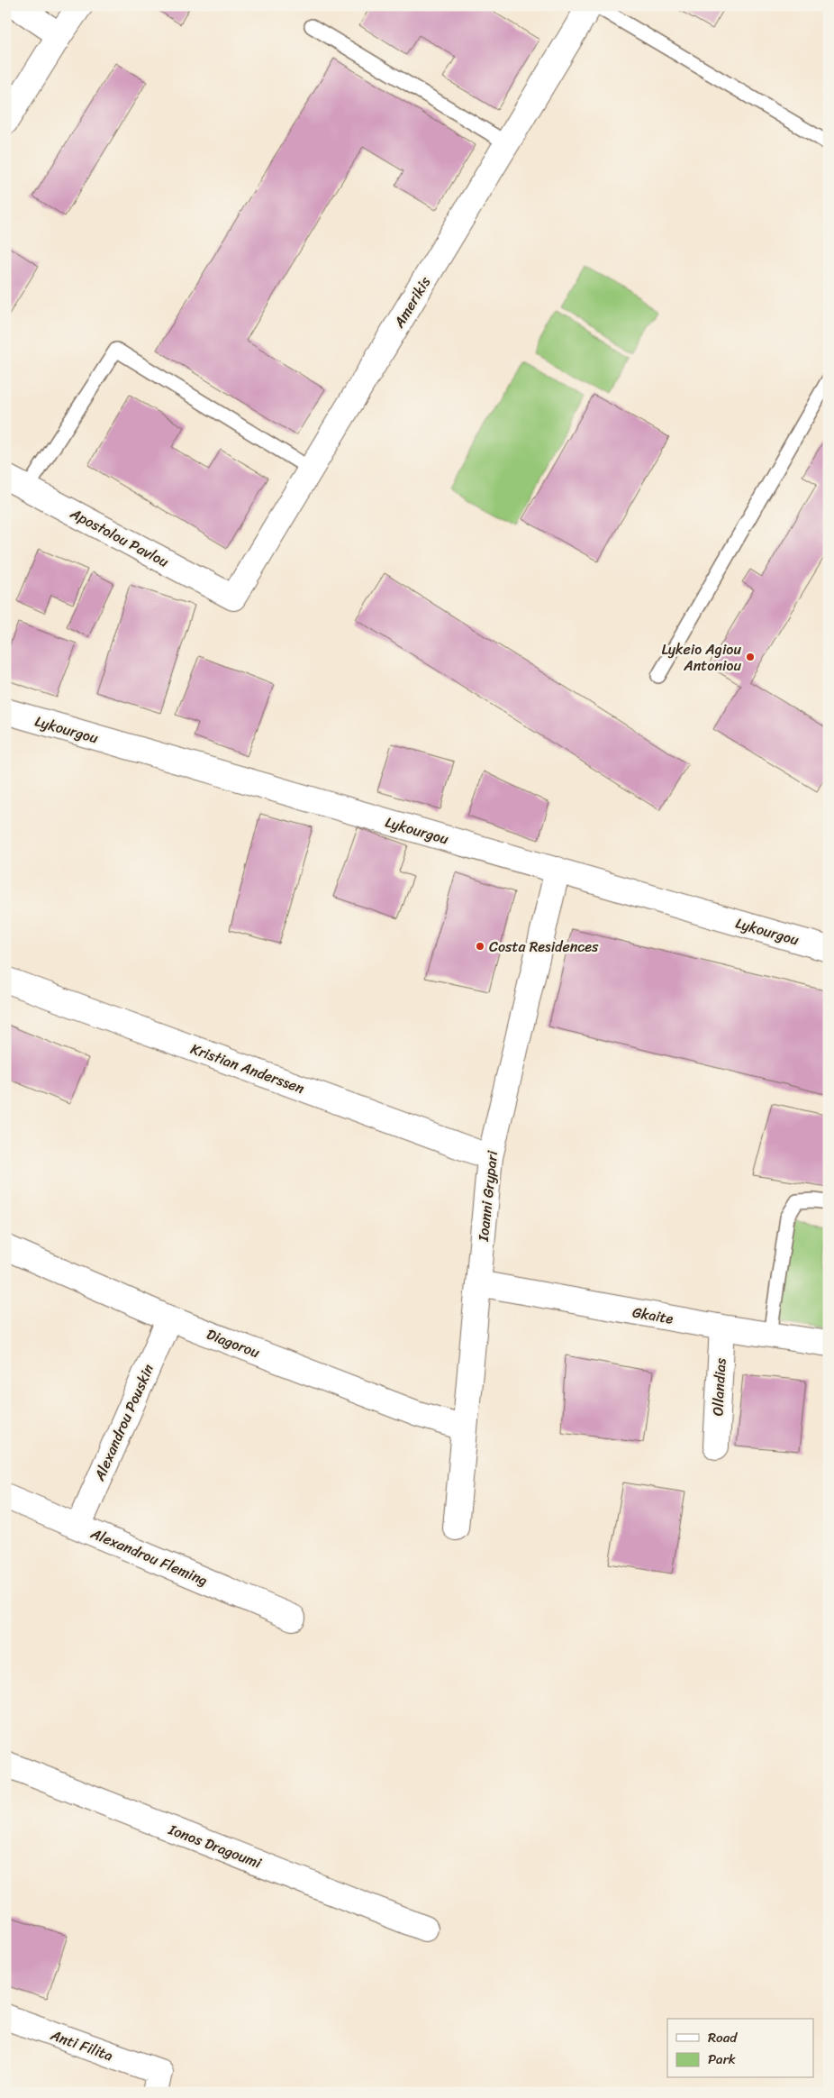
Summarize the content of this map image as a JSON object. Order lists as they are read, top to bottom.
{
  "streets": {
    "street": [
      "Amerikis",
      "Apostolou Pavlou",
      "Lykourgou",
      "Kristian Anderssen",
      "Ioanni Grypari",
      "Gkaite",
      "Diagorou",
      "Ollandias",
      "Alexandrou Pouskin",
      "Alexandrou Fleming",
      "Ionos Dragoumi",
      "Anti Filita"
    ]
  },
  "crossings": [
    ["Amerikis", "Apostolou Pavlou"],
    ["Lykourgou", "Ioanni Grypari"],
    ["Kristian Anderssen", "Ioanni Grypari"],
    ["Ioanni Grypari", "Gkaite"],
    ["Ioanni Grypari", "Diagorou"],
    ["Gkaite", "Ollandias"],
    ["Diagorou", "Alexandrou Pouskin"],
    ["Alexandrou Pouskin", "Alexandrou Fleming"]
  ],
  "places": ["Lykeio Agiou Antoniou", "Costa Residences"],
  "legend": ["Road", "Park"]
}
